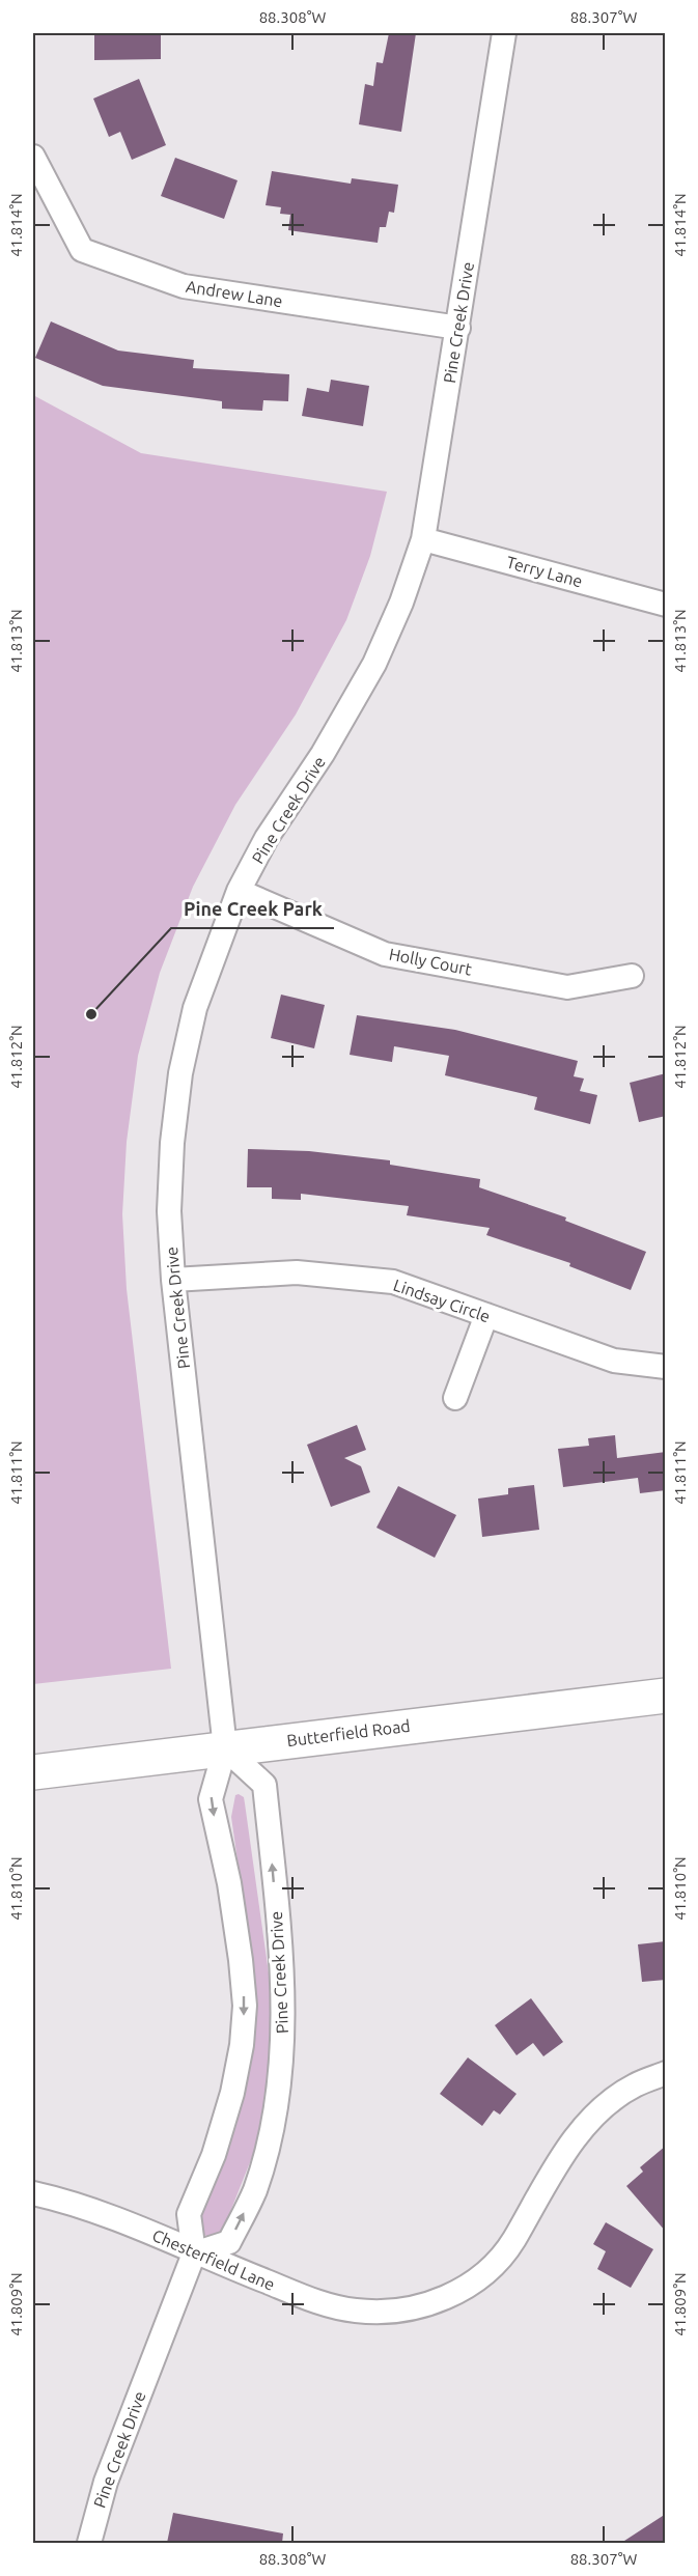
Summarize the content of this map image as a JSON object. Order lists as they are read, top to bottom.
{
  "streets": {
    "main road": ["Butterfield Road"],
    "street": [
      "Andrew Lane",
      "Pine Creek Drive",
      "Terry Lane",
      "Holly Court",
      "Lindsay Circle",
      "Chesterfield Lane"
    ]
  },
  "crossings": [
    ["Andrew Lane", "Pine Creek Drive"],
    ["Pine Creek Drive", "Terry Lane"],
    ["Pine Creek Drive", "Holly Court"],
    ["Pine Creek Drive", "Lindsay Circle"],
    ["Pine Creek Drive", "Butterfield Road"],
    ["Pine Creek Drive", "Chesterfield Lane"]
  ],
  "places": ["Pine Creek Park"],
  "coordinates": [
    "88.308°W",
    "88.307°W",
    "41.814°N",
    "41.813°N",
    "41.812°N",
    "41.811°N",
    "41.810°N",
    "41.809°N"
  ]
}
